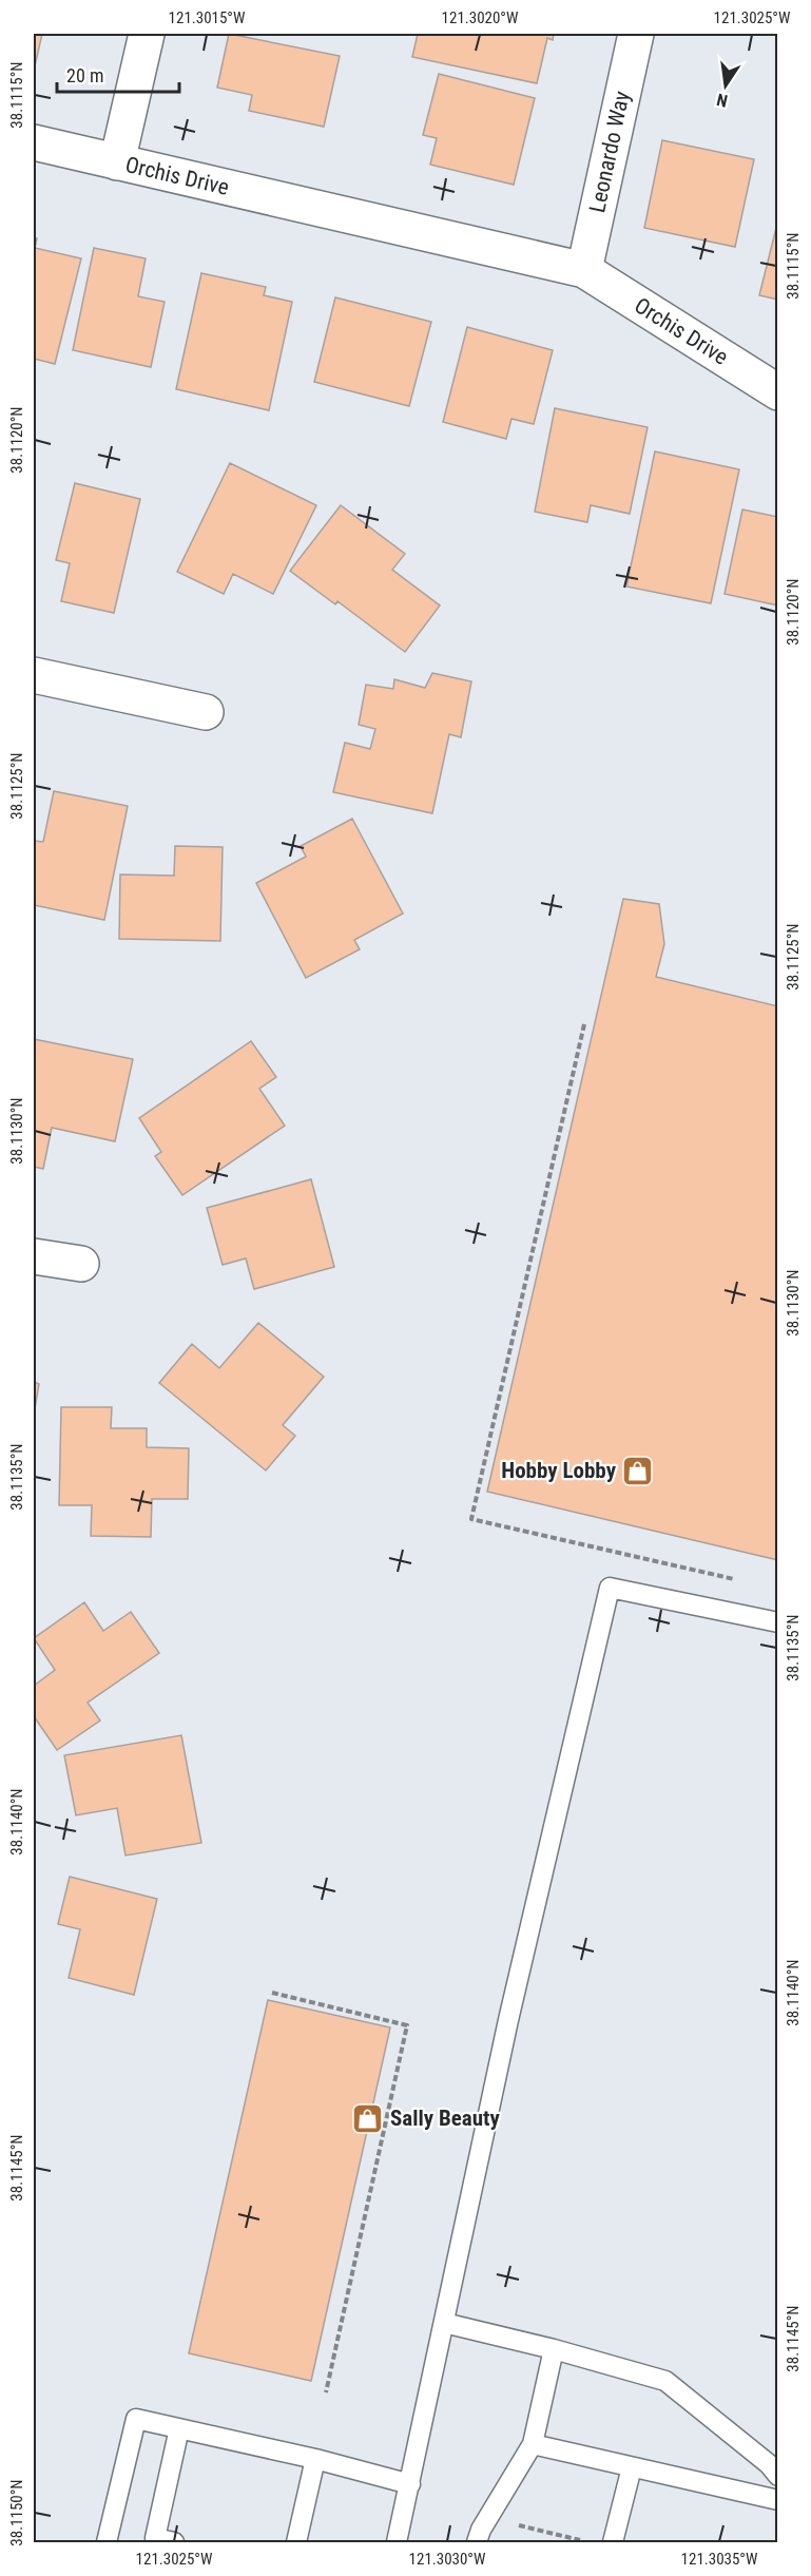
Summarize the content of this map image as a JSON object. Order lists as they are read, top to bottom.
{
  "streets": {
    "street": ["Leonardo Way", "Orchis Drive"]
  },
  "crossings": [
    ["Leonardo Way", "Orchis Drive"]
  ],
  "places": {
    "shop": ["Hobby Lobby", "Sally Beauty"]
  },
  "scale_bar": "20 m",
  "north": "bottom",
  "coordinates": [
    "121.3015°W",
    "121.3020°W",
    "121.3025°W",
    "38.1115°N",
    "38.1120°N",
    "38.1125°N",
    "38.1130°N",
    "38.1135°N",
    "38.1140°N",
    "38.1145°N",
    "38.1150°N",
    "121.3030°W",
    "121.3035°W"
  ]
}
